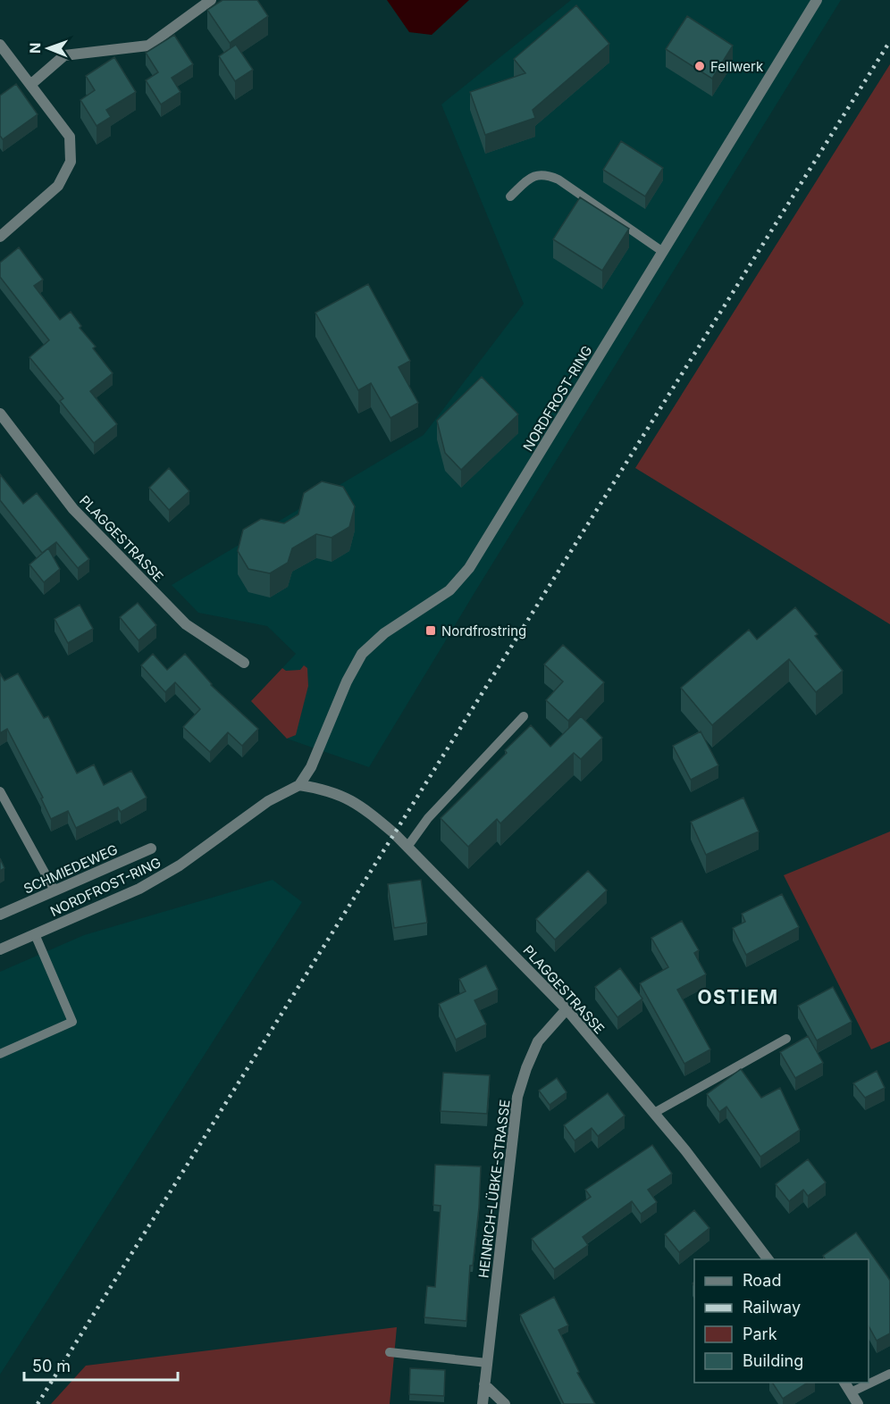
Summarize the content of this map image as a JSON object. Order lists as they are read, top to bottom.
{
  "streets": {
    "street": [
      "NORDFROST-RING",
      "PLAGGESTRASSE",
      "SCHMIEDEWEG",
      "HEINRICH-LÜBKE-STRASSE"
    ]
  },
  "crossings": [
    ["NORDFROST-RING", "PLAGGESTRASSE"],
    ["PLAGGESTRASSE", "HEINRICH-LÜBKE-STRASSE"]
  ],
  "districts": ["OSTIEM"],
  "places": {
    "other": ["Fellwerk"],
    "transit": ["Nordfrostring"]
  },
  "legend": [
    "Road",
    "Railway",
    "Park",
    "Building"
  ],
  "scale_bar": "50 m",
  "north": "left"
}
